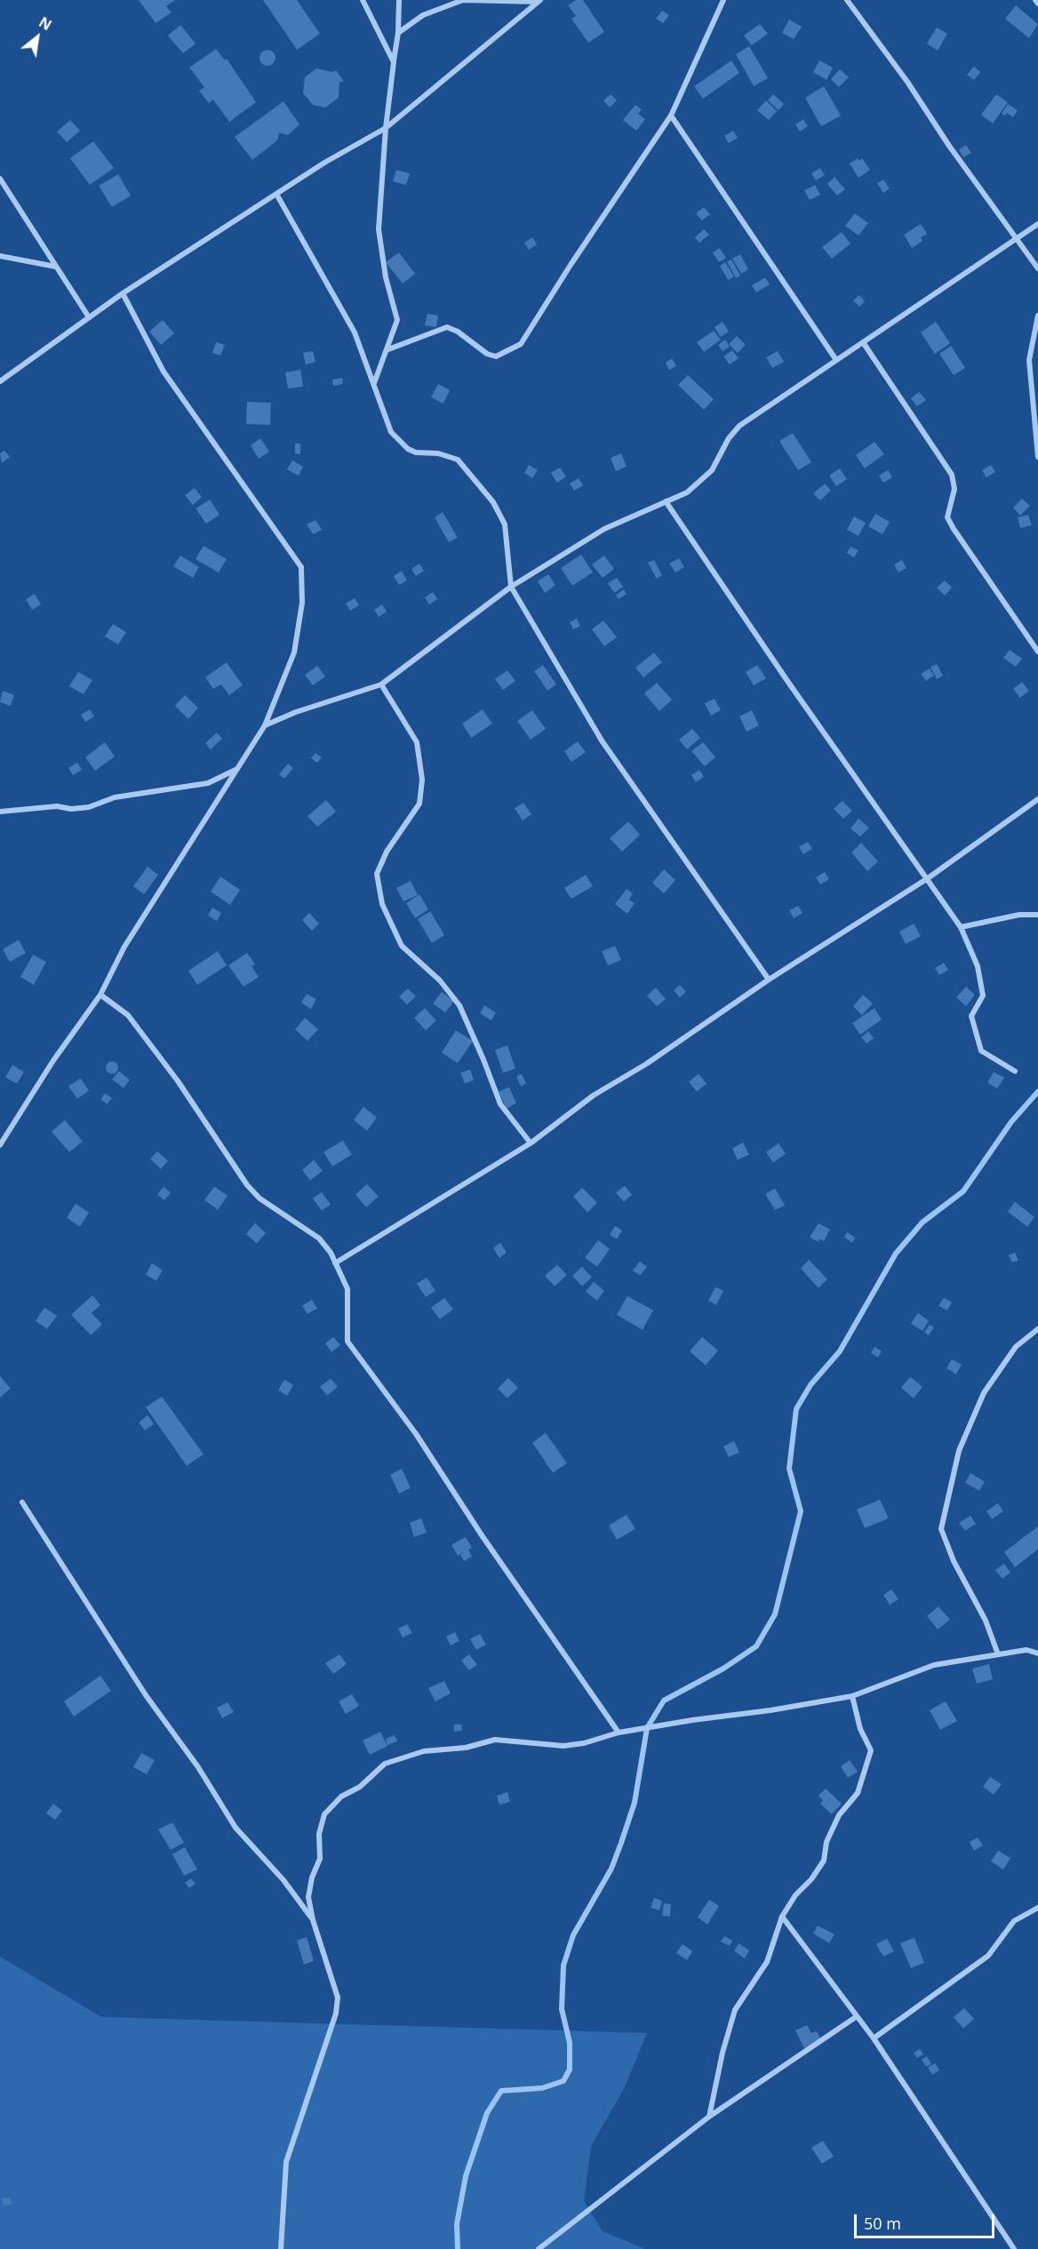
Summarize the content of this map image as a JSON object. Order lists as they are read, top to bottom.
{
  "scale_bar": "50 m",
  "north": "top right"
}
